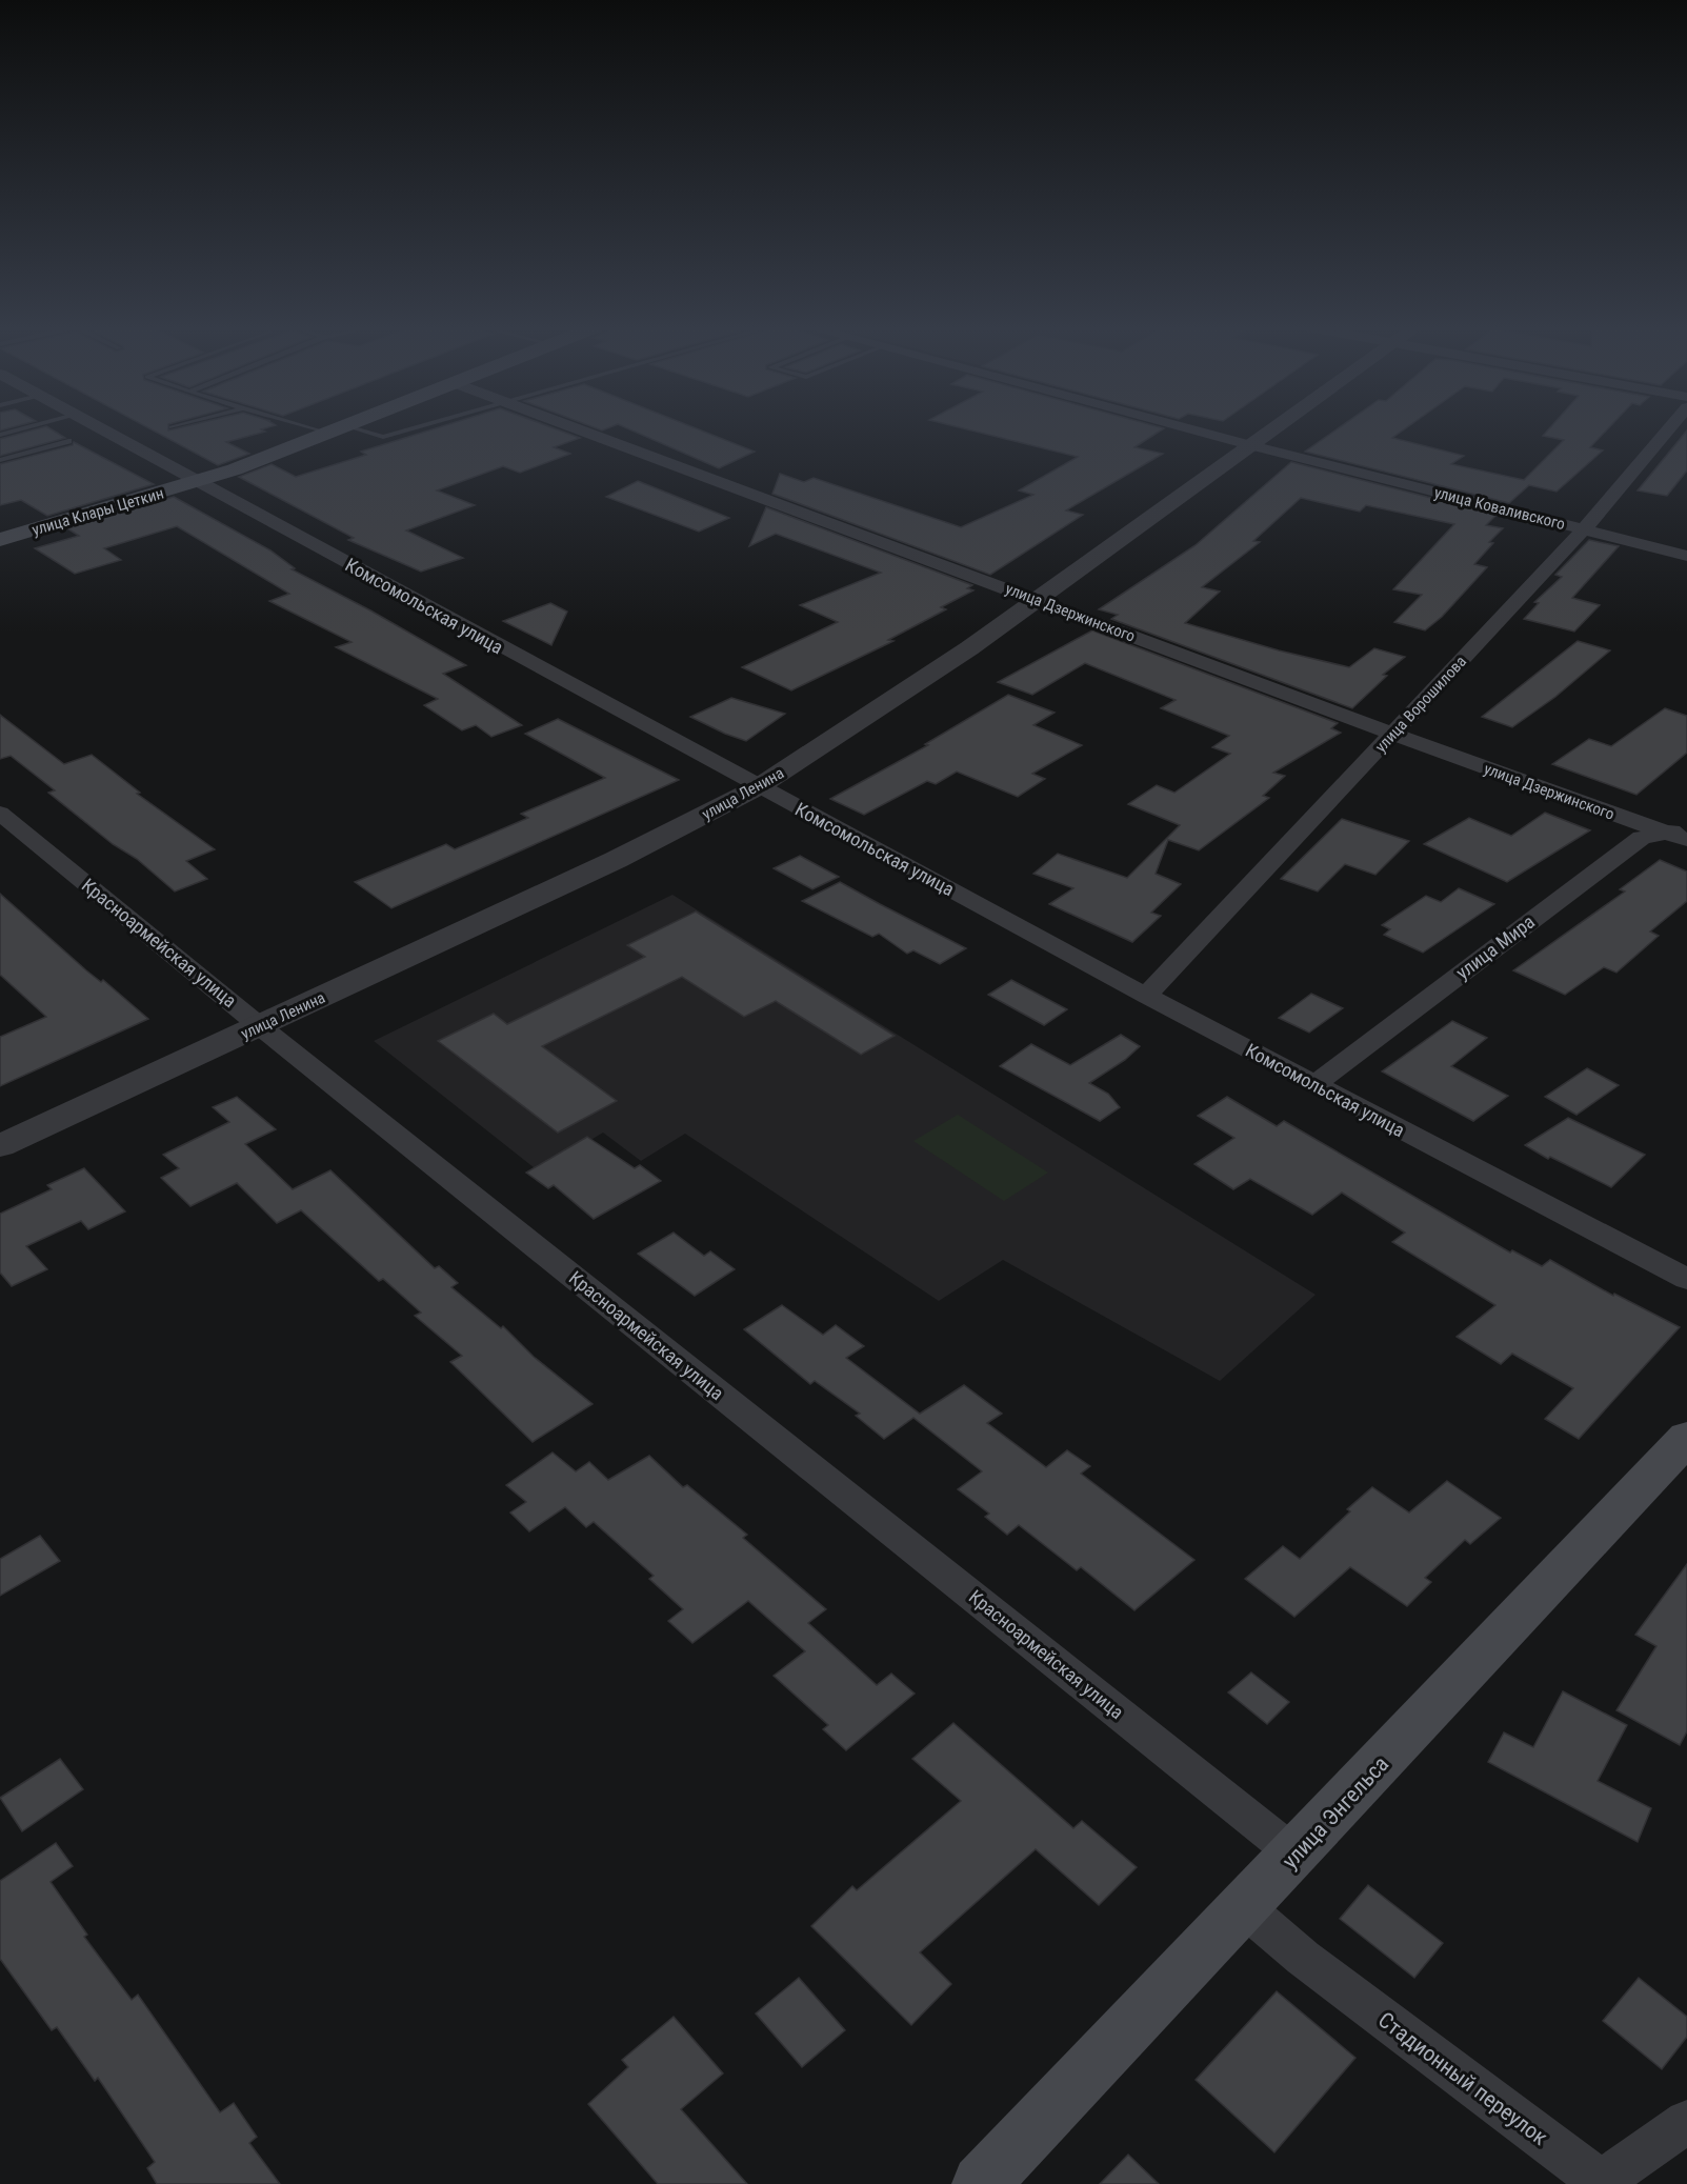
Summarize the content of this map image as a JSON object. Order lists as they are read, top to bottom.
{
  "streets": {
    "main road": ["улица Клары Цеткин", "улица Энгельса"],
    "street": [
      "улица Коваливского",
      "Комсомольская улица",
      "улица Дзержинского",
      "улица Ворошилова",
      "улица Ленина",
      "Красноармейская улица",
      "улица Мира",
      "Стадионный переулок"
    ]
  },
  "crossings": [
    ["улица Коваливского", "улица Ворошилова"],
    ["улица Коваливского", "улица Ленина"],
    ["улица Клары Цеткин", "Комсомольская улица"],
    ["Комсомольская улица", "улица Ворошилова"],
    ["Комсомольская улица", "улица Ленина"],
    ["Комсомольская улица", "улица Мира"],
    ["улица Дзержинского", "улица Ворошилова"],
    ["улица Дзержинского", "улица Ленина"],
    ["улица Дзержинского", "улица Мира"],
    ["улица Ленина", "Красноармейская улица"],
    ["Красноармейская улица", "улица Энгельса"],
    ["улица Энгельса", "Стадионный переулок"]
  ]
}
